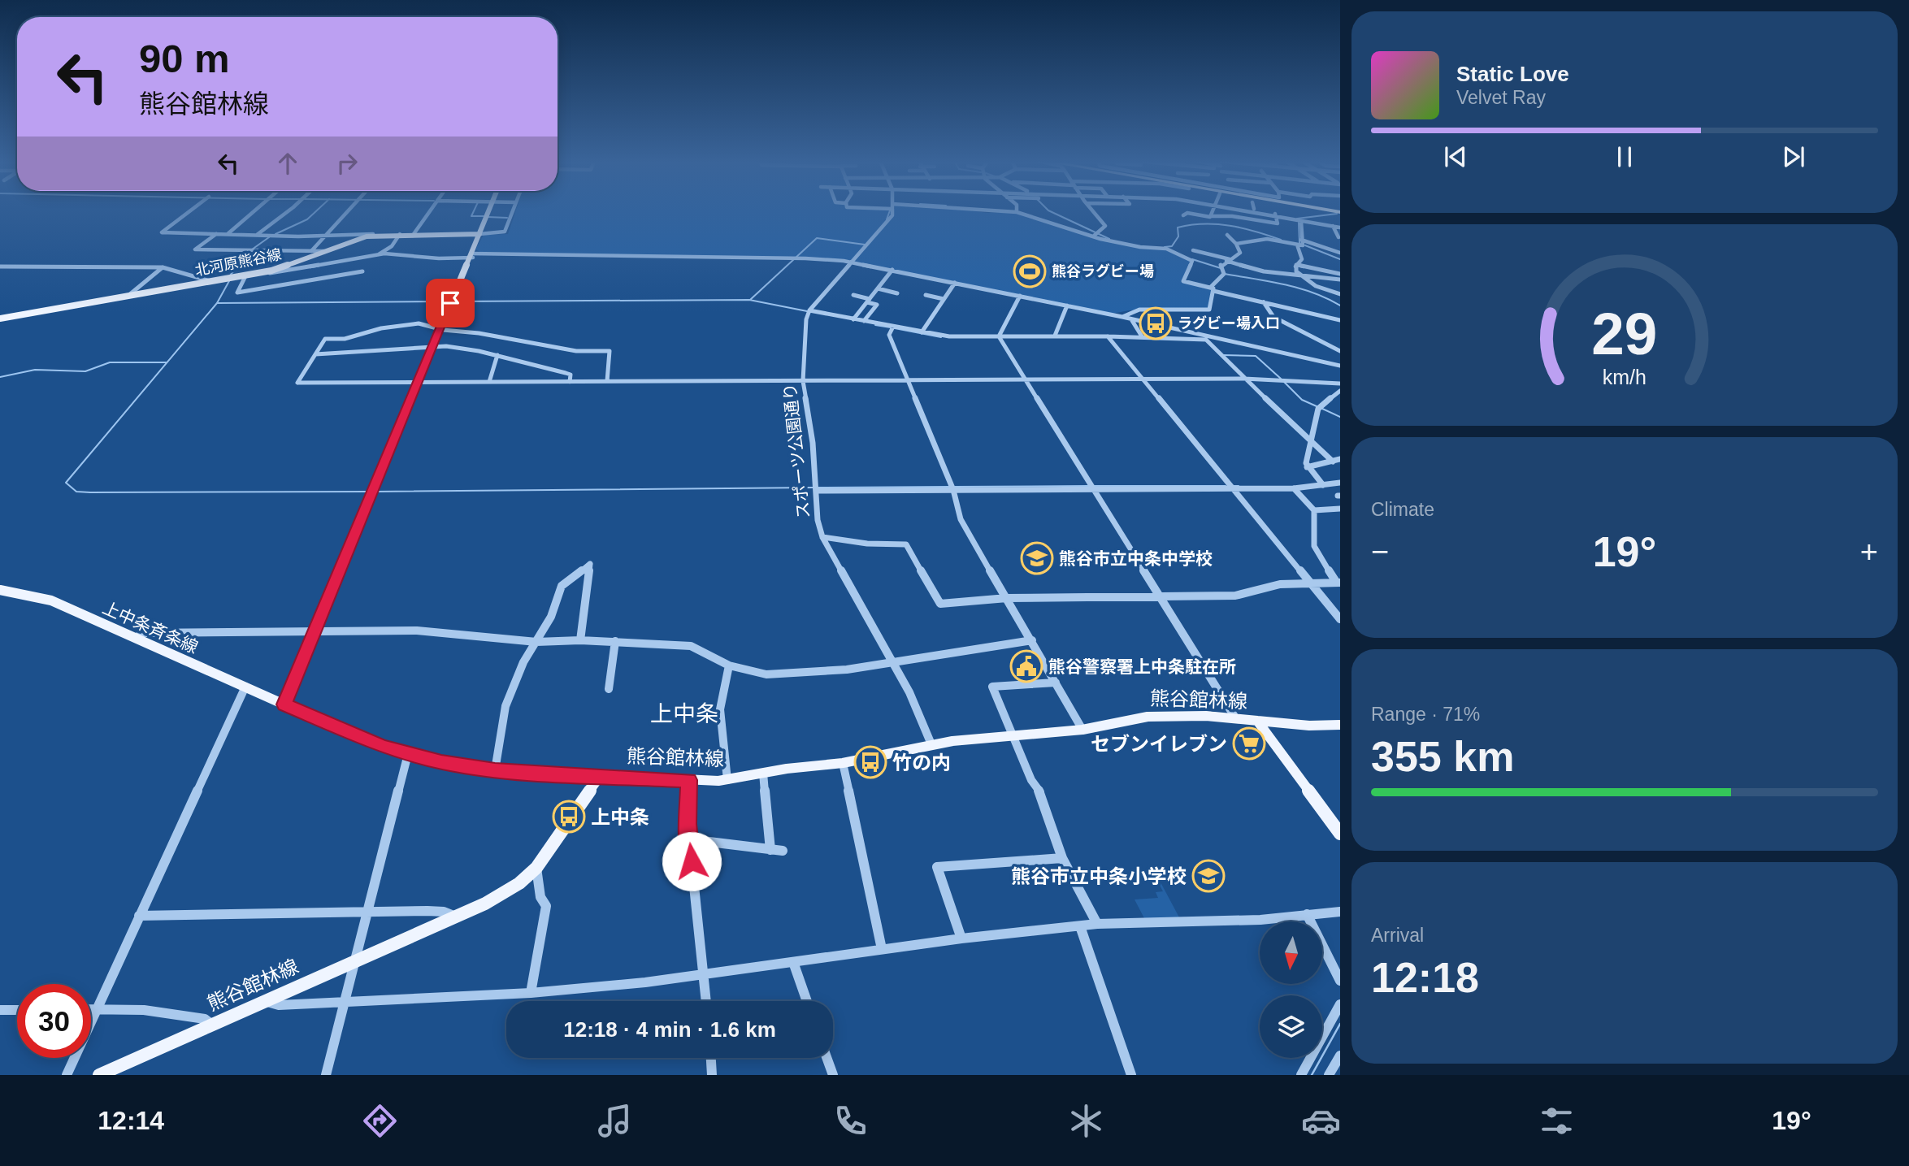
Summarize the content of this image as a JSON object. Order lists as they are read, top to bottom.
{
  "streets": {
    "main road": ["北河原熊谷線", "上中条斉条線", "熊谷館林線"],
    "street": ["スポーツ公園通り"]
  },
  "crossings": [
    ["スポーツ公園通り", "熊谷館林線"],
    ["上中条斉条線", "熊谷館林線"]
  ],
  "districts": ["上中条"],
  "places": {
    "sports": ["熊谷ラグビー場"],
    "bus stop": ["ラグビー場入口", "竹の内", "上中条"],
    "school or university": ["熊谷市立中条中学校", "熊谷市立中条小学校"],
    "public building": ["熊谷警察署上中条駐在所"],
    "supermarket": ["セブンイレブン"]
  },
  "north": "bottom",
  "page": {
    "turn": ["90 m", "熊谷館林線"],
    "song": ["Static Love", "Velvet Ray"],
    "tile": [
      "Climate",
      ["Range · 71%", "355 km"],
      ["Arrival", "12:18"]
    ],
    "heat": ["−", "19°", "+"],
    "limit": "30",
    "trip": "12:18 · 4 min · 1.6 km",
    "tabs": ["12:14", "19°"],
    "gauge": ["29", "km/h"]
  }
}
